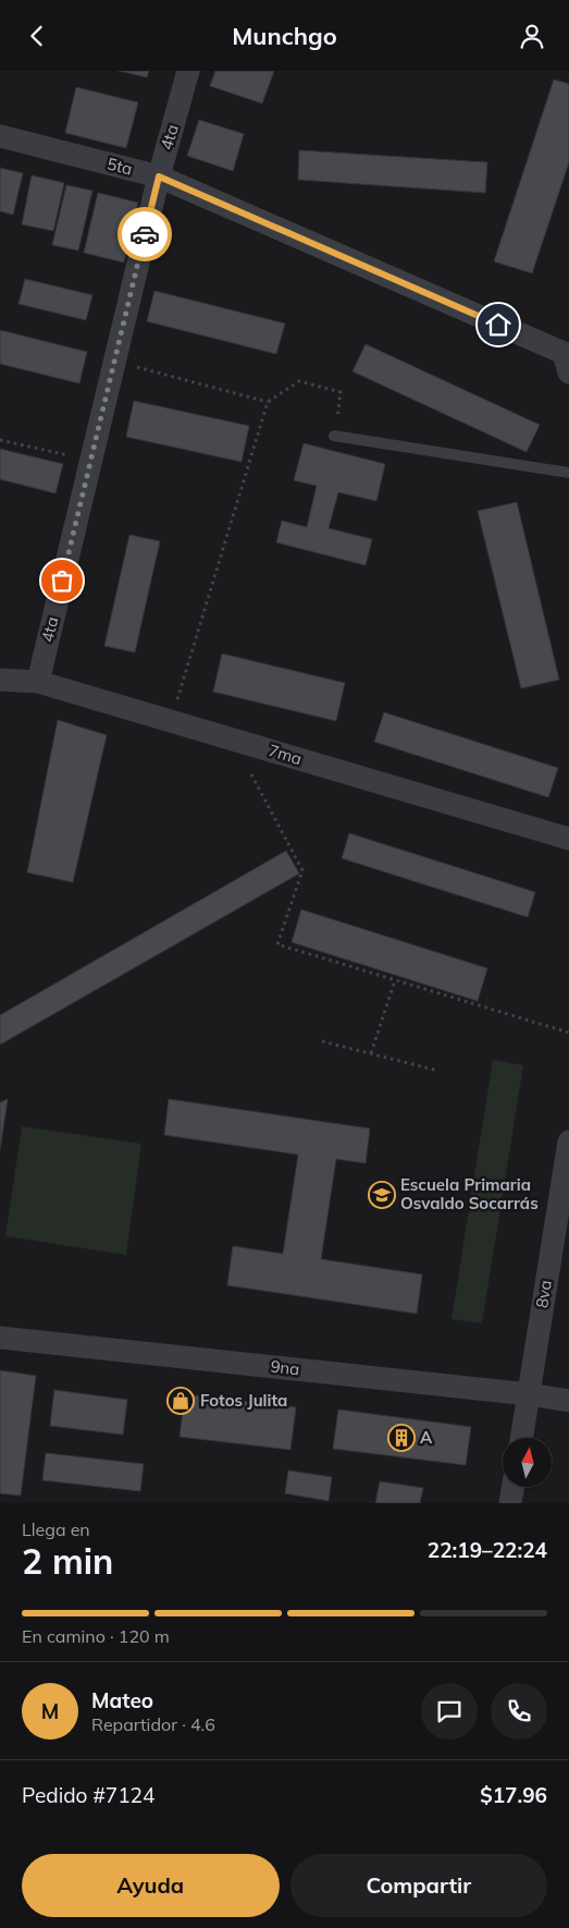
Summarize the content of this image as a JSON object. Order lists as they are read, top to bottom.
{
  "streets": {
    "street": [
      "4ta",
      "5ta",
      "7ma",
      "8va",
      "9na"
    ]
  },
  "crossings": [
    ["4ta", "5ta"],
    ["4ta", "7ma"],
    ["8va", "9na"]
  ],
  "places": {
    "school or university": ["Escuela Primaria Osvaldo Socarrás"],
    "shop": ["Fotos Julita"],
    "building": ["A"]
  },
  "north": "top",
  "page": {
    "header": "Munchgo",
    "heading": ["2 min", "Llega en", "22:19–22:24"],
    "panel": [
      "Mateo",
      "Repartidor · 4.6",
      "Pedido #7124",
      "$17.96"
    ],
    "bar": "En camino · 120 m",
    "round": "M",
    "buttons": ["Ayuda", "Compartir"]
  }
}
